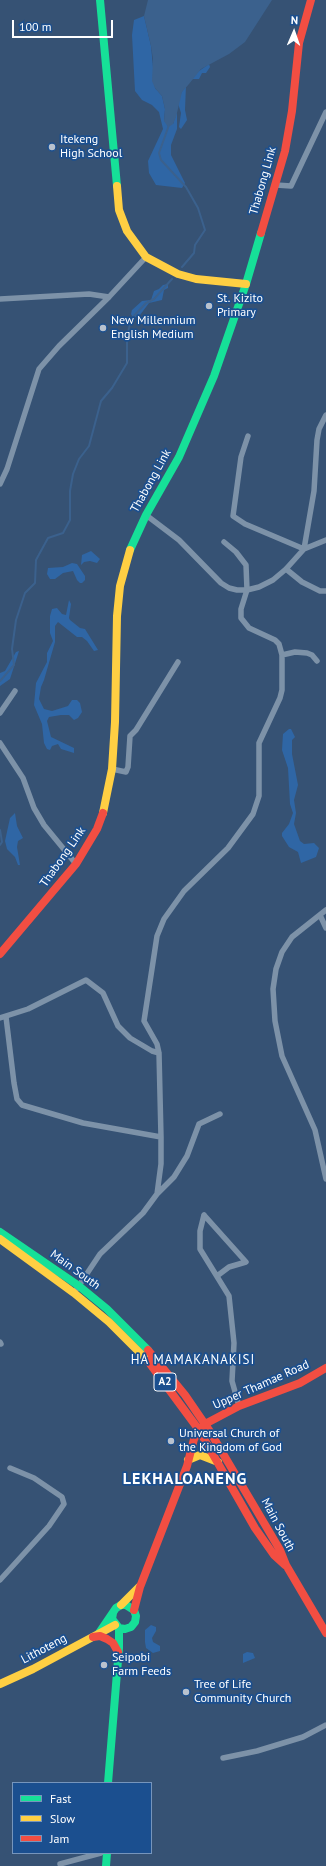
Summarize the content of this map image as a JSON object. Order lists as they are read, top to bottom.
{
  "streets": {
    "main road": [
      "Thabong Link",
      "Main South",
      "A2",
      "Upper Thamae Road",
      "Lithoteng"
    ]
  },
  "crossings": [
    ["Main South", "A2"],
    ["Main South", "Upper Thamae Road"]
  ],
  "districts": ["HA MAMAKANAKISI", "LEKHALOANENG"],
  "places": [
    "Itekeng High School",
    "St. Kizito Primary",
    "New Millennium English Medium",
    "Universal Church of the Kingdom of God",
    "Seipobi Farm Feeds",
    "Tree of Life Community Church"
  ],
  "legend": ["Fast", "Slow", "Jam"],
  "scale_bar": "100 m",
  "north": "top"
}
